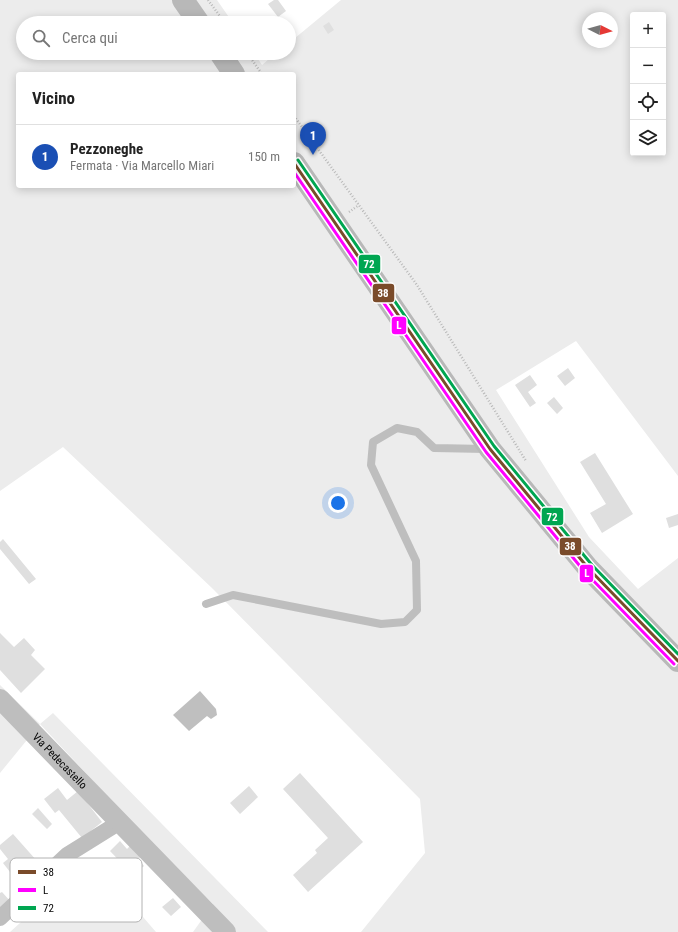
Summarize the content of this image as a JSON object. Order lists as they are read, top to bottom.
{
  "streets": {
    "street": ["Via Pedecastello"]
  },
  "lines": ["transit line 72", "transit line 38", "transit line L"],
  "legend": ["38", "L", "72"],
  "north": "right",
  "page": {
    "map_buttons": ["+", "−"],
    "search": "Cerca qui",
    "heading": "Vicino",
    "pins": "1",
    "list": [
      {
        "mark": "1",
        "name": "Pezzoneghe",
        "note": "Fermata · Via Marcello Miari",
        "value": "150 m"
      }
    ]
  }
}
